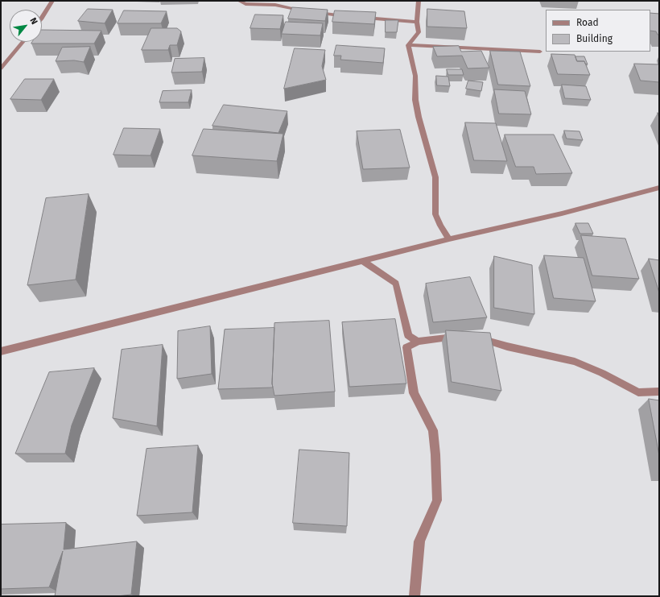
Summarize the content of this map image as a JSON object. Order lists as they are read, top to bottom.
{
  "legend": ["Road", "Building"],
  "north": "top right"
}
